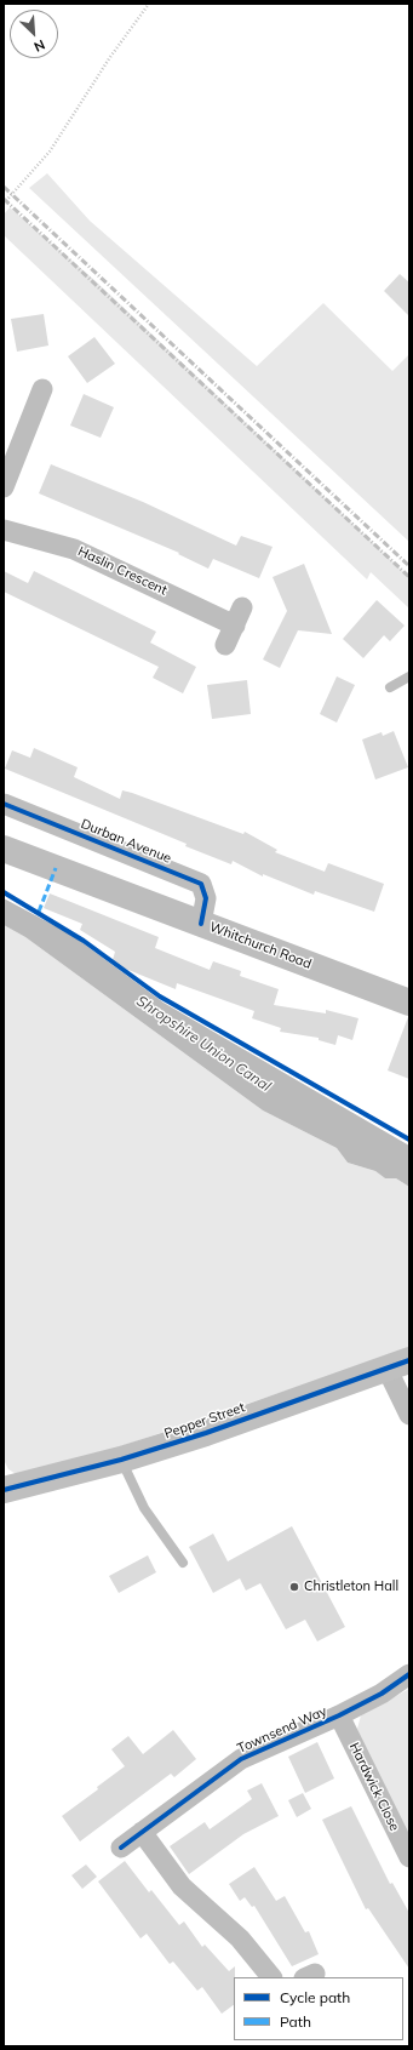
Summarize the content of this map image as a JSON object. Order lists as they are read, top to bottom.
{
  "streets": {
    "highway": ["Whitchurch Road"],
    "street": [
      "Haslin Crescent",
      "Durban Avenue",
      "Pepper Street",
      "Townsend Way",
      "Hardwick Close"
    ]
  },
  "crossings": [
    ["Durban Avenue", "Whitchurch Road"],
    ["Townsend Way", "Hardwick Close"]
  ],
  "water": ["Shropshire Union Canal"],
  "places": ["Christleton Hall"],
  "legend": ["Cycle path", "Path"],
  "north": "bottom right"
}
